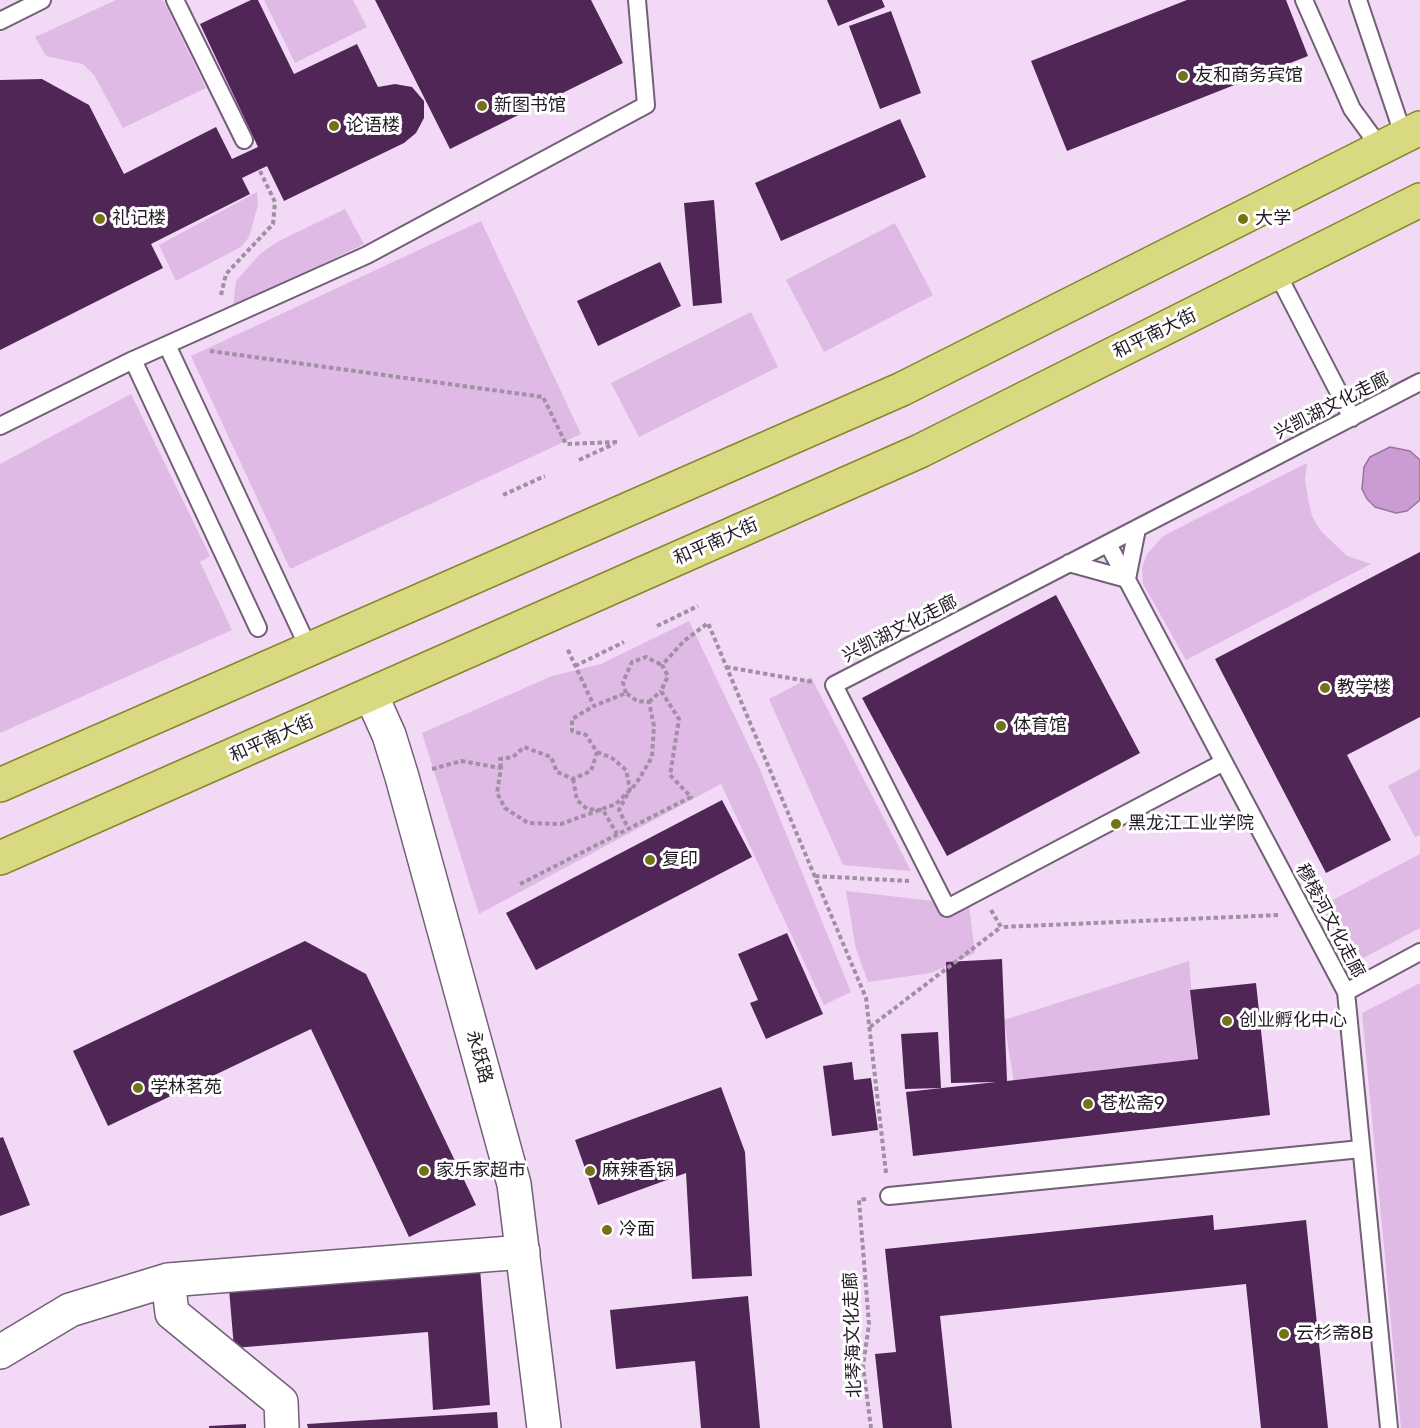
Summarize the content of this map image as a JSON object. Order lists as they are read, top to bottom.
{
  "streets": {
    "main road": ["和平南大街"],
    "street": ["永跃路"],
    "lane": ["兴凯湖文化走廊", "穆棱河文化走廊"],
    "path": ["北琴海文化走廊"]
  },
  "crossings": [
    ["和平南大街", "永跃路"],
    ["兴凯湖文化走廊", "穆棱河文化走廊"]
  ],
  "places": [
    "友和商务宾馆",
    "新图书馆",
    "论语楼",
    "礼记楼",
    "大学",
    "教学楼",
    "体育馆",
    "黑龙江工业学院",
    "复印",
    "创业孵化中心",
    "学林茗苑",
    "苍松斋9",
    "家乐家超市",
    "麻辣香锅",
    "冷面",
    "云杉斋8B"
  ]
}
